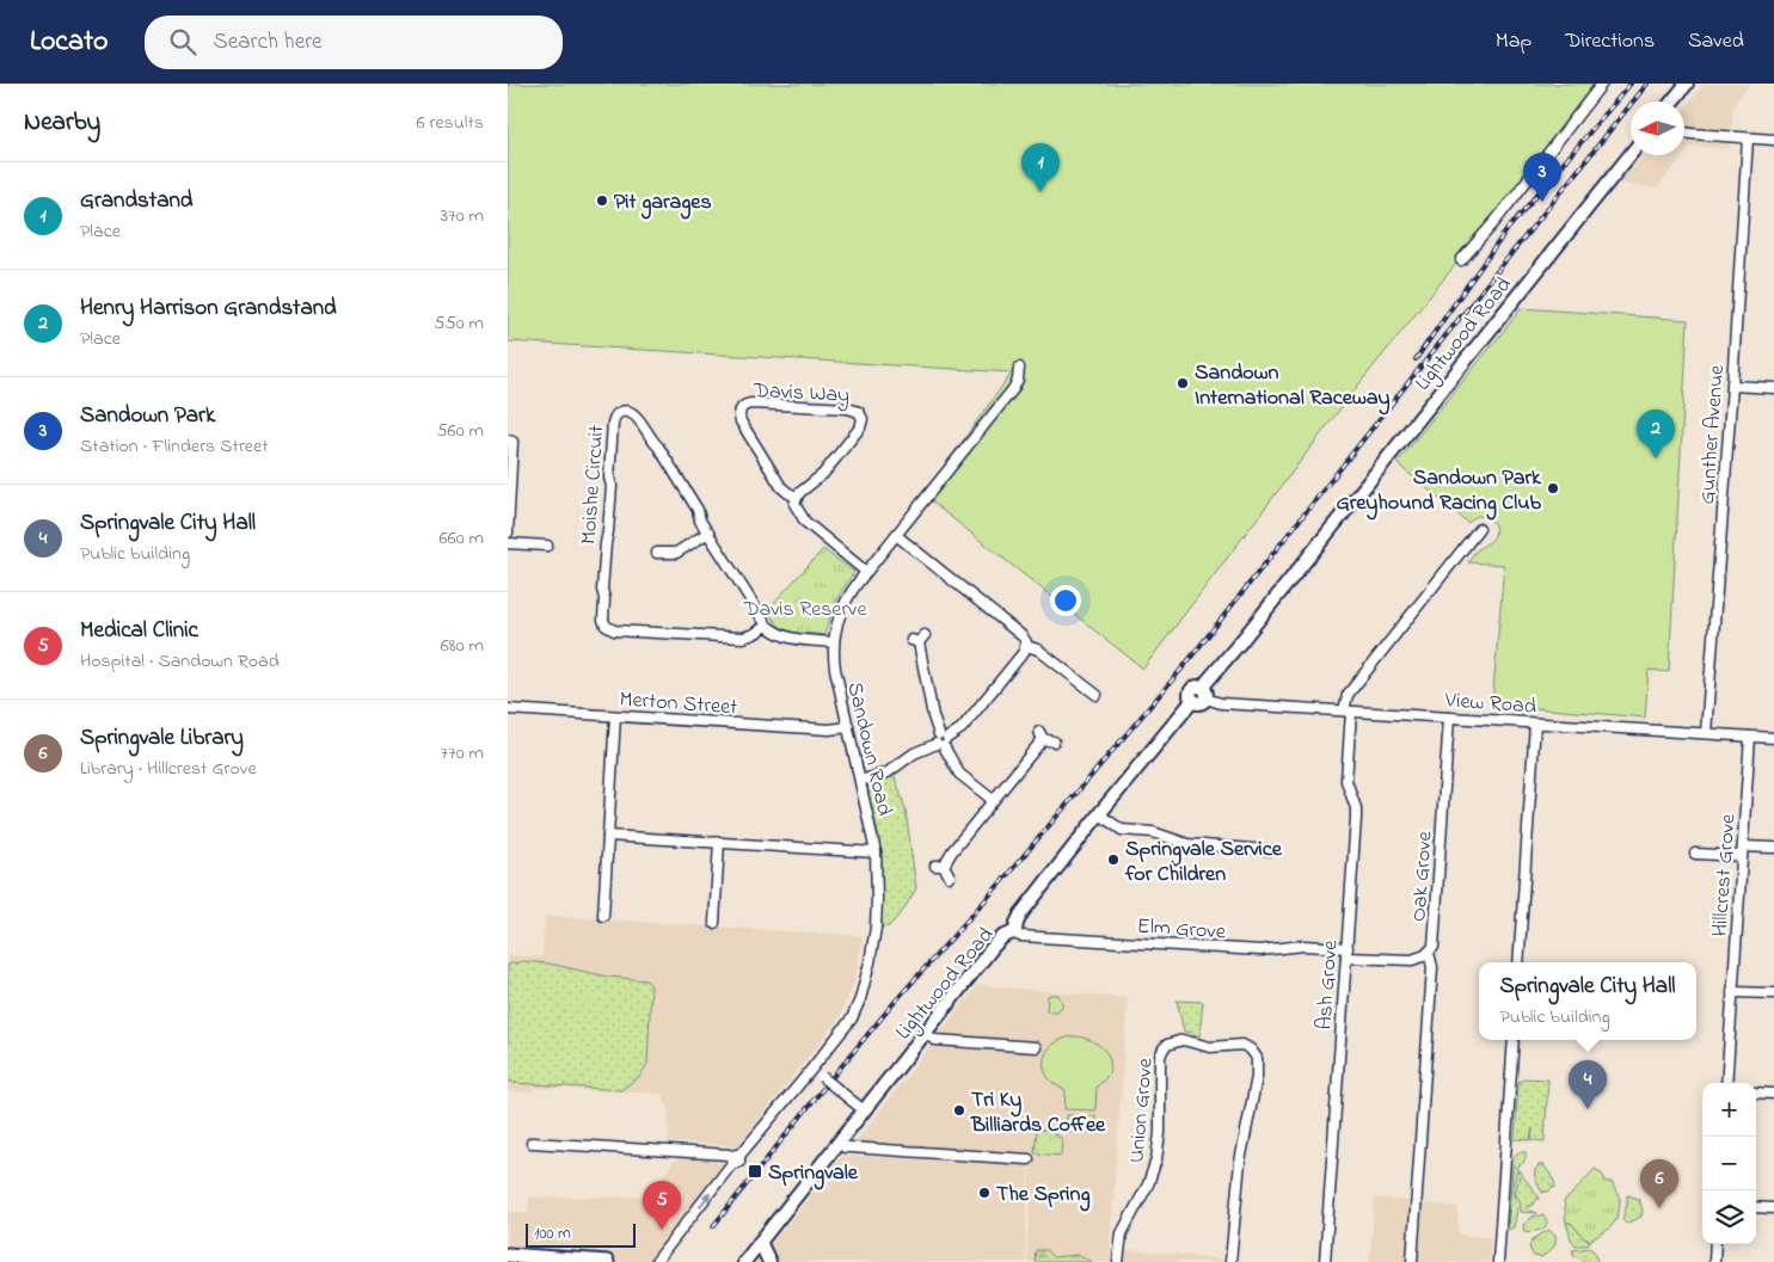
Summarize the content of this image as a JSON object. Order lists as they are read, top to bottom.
{
  "streets": {
    "main road": ["Lightwood Road"],
    "street": [
      "Davis Way",
      "Gunther Avenue",
      "Moishe Circuit",
      "Merton Street",
      "View Road",
      "Sandown Road",
      "Hillcrest Grove",
      "Oak Grove",
      "Elm Grove",
      "Ash Grove",
      "Union Grove"
    ]
  },
  "crossings": [
    ["Lightwood Road", "View Road"],
    ["Lightwood Road", "Elm Grove"],
    ["Davis Way", "Sandown Road"],
    ["Gunther Avenue", "View Road"],
    ["Merton Street", "Sandown Road"],
    ["View Road", "Hillcrest Grove"],
    ["View Road", "Oak Grove"],
    ["View Road", "Ash Grove"],
    ["Oak Grove", "Elm Grove"],
    ["Oak Grove", "Ash Grove"],
    ["Elm Grove", "Ash Grove"]
  ],
  "parks": ["Davis Reserve"],
  "places": {
    "other": [
      "Pit garages",
      "Sandown International Raceway",
      "Sandown Park Greyhound Racing Club",
      "Springvale Service for Children",
      "Tri Ky Billiards Coffee",
      "The Spring"
    ],
    "transit": ["Springvale"]
  },
  "scale_bar": "100 m",
  "north": "left",
  "page": {
    "header": "Locato",
    "search": "Search here",
    "nav": ["Map", "Directions", "Saved"],
    "heading": ["Nearby", "6 results"],
    "pins": [
      "1",
      "3",
      "2",
      "4",
      "6",
      "5"
    ],
    "list": [
      {
        "mark": "1",
        "name": "Grandstand",
        "note": "Place",
        "value": "370 m"
      },
      {
        "mark": "2",
        "name": "Henry Harrison Grandstand",
        "note": "Place",
        "value": "550 m"
      },
      {
        "mark": "3",
        "name": "Sandown Park",
        "note": "Station · Flinders Street",
        "value": "560 m"
      },
      {
        "mark": "4",
        "name": "Springvale City Hall",
        "note": "Public building",
        "value": "660 m"
      },
      {
        "mark": "5",
        "name": "Medical Clinic",
        "note": "Hospital · Sandown Road",
        "value": "680 m"
      },
      {
        "mark": "6",
        "name": "Springvale Library",
        "note": "Library · Hillcrest Grove",
        "value": "770 m"
      }
    ],
    "popup": ["Springvale City Hall", "Public building"],
    "map_buttons": ["+", "−"],
    "scale": "100 m"
  }
}
